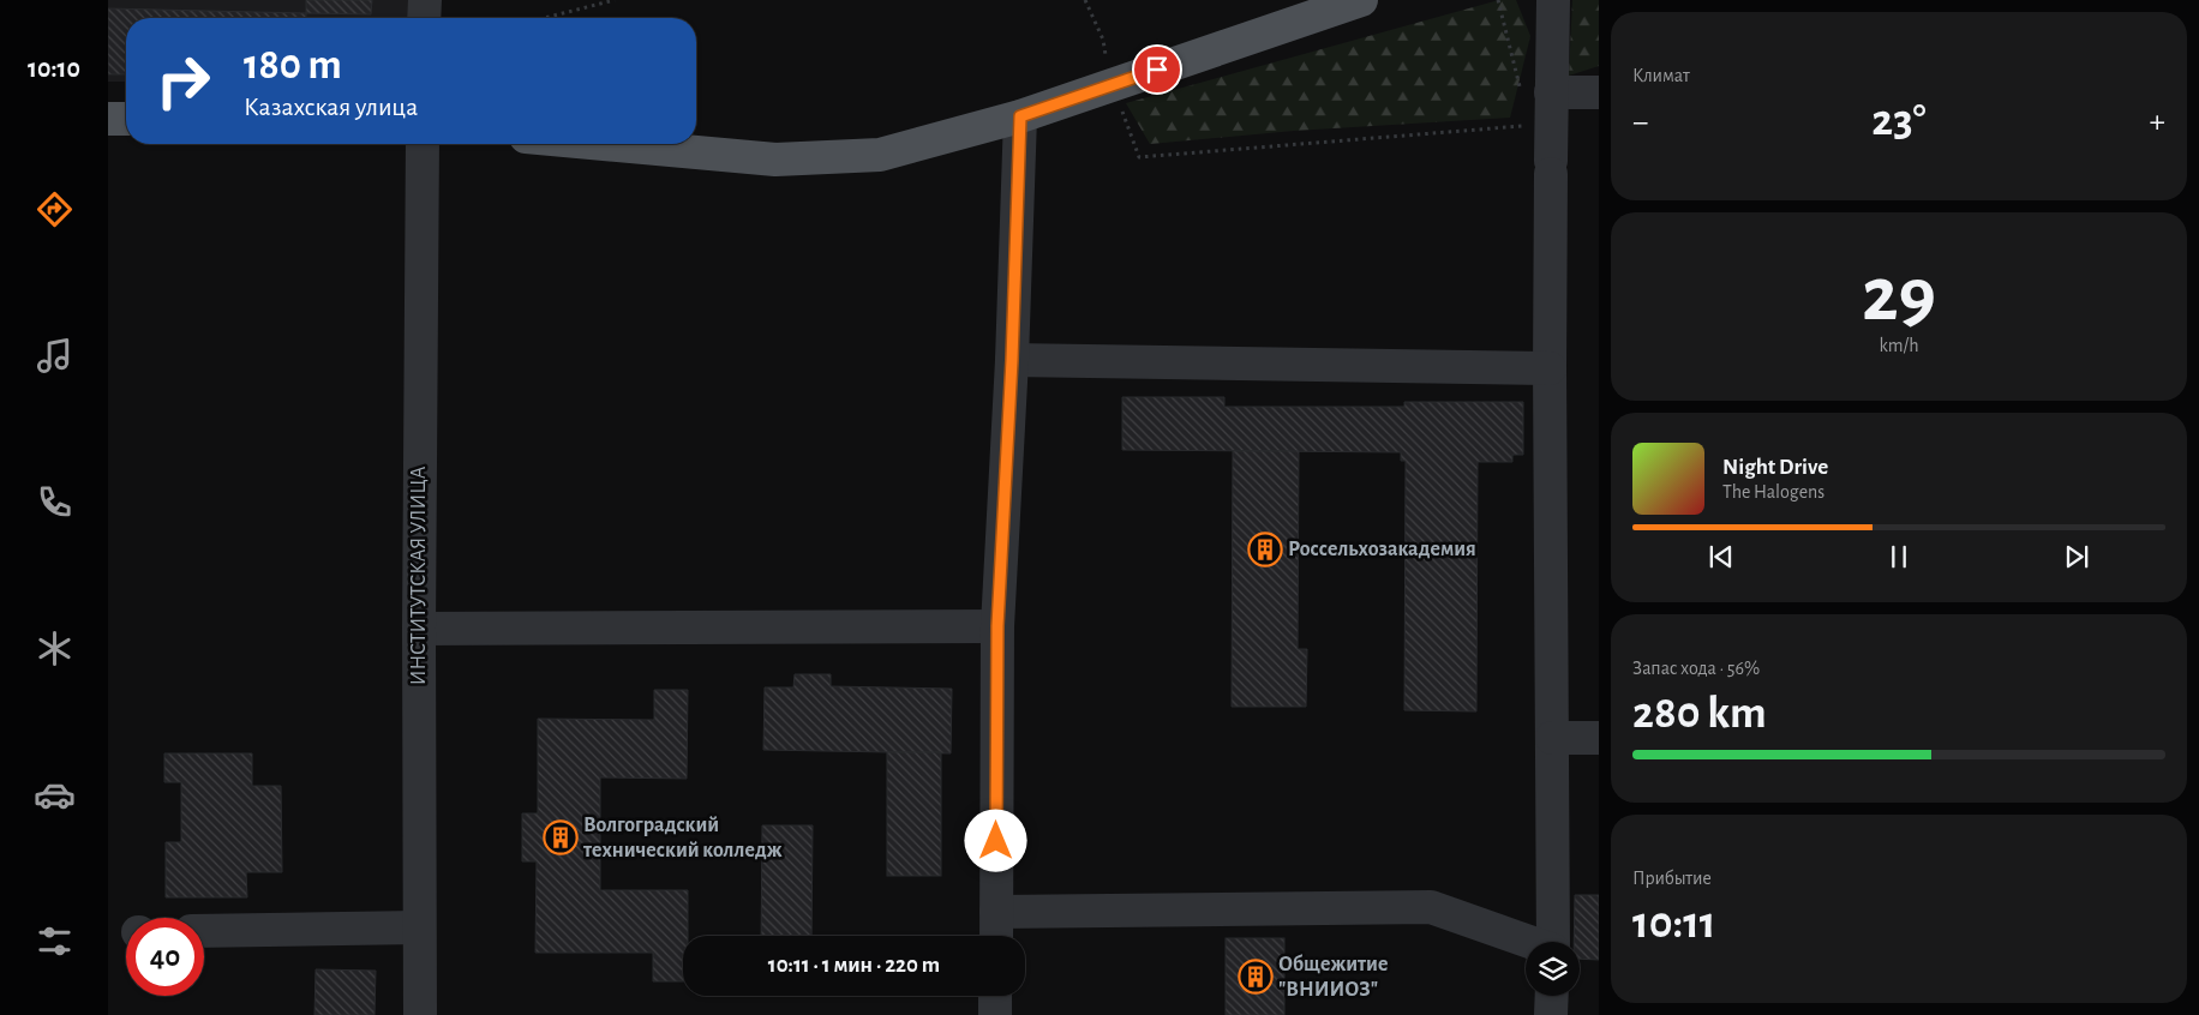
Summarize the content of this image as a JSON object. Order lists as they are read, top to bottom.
{
  "streets": {
    "street": ["ИНСТИТУТСКАЯ УЛИЦА"]
  },
  "places": {
    "building": ["Россельхозакадемия", "Волгоградский технический колледж", "Общежитие \"ВНИИОЗ\""]
  },
  "page": {
    "tabs": "10:10",
    "tile": [
      "Климат",
      ["29", "km/h"],
      ["Запас хода · 56%", "280 km"],
      ["Прибытие", "10:11"]
    ],
    "turn": ["180 m", "Казахская улица"],
    "heat": ["−", "23°", "+"],
    "song": ["Night Drive", "The Halogens"],
    "limit": "40",
    "trip": "10:11 · 1 мин · 220 m"
  }
}
